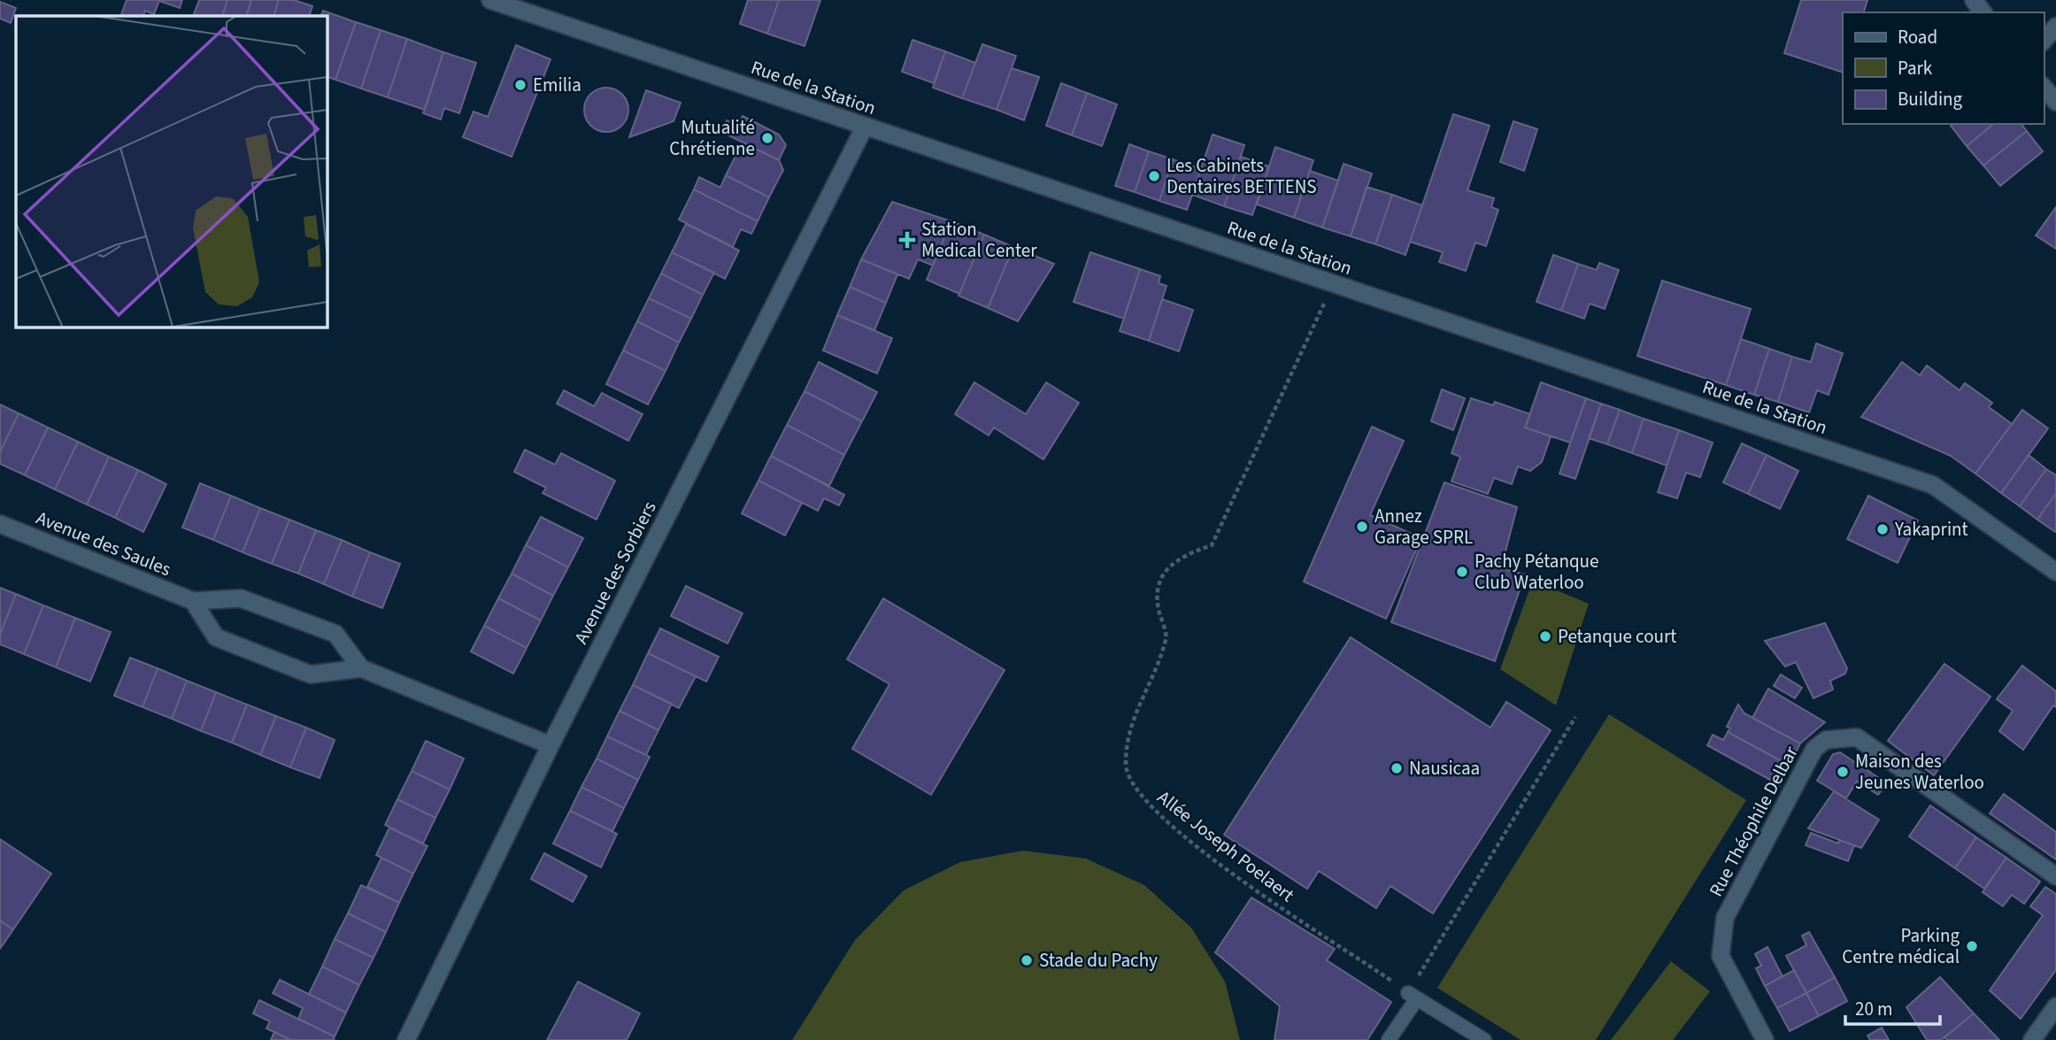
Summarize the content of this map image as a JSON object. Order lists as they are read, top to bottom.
{
  "streets": {
    "street": [
      "Rue de la Station",
      "Avenue des Saules",
      "Avenue des Sorbiers",
      "Rue Théophile Delbar"
    ],
    "path": ["Allée Joseph Poelaert"]
  },
  "crossings": [
    ["Rue de la Station", "Avenue des Sorbiers"],
    ["Rue de la Station", "Allée Joseph Poelaert"]
  ],
  "places": {
    "other": [
      "Emilia",
      "Mutualité Chrétienne",
      "Les Cabinets Dentaires BETTENS",
      "Annez Garage SPRL",
      "Yakaprint",
      "Pachy Pétanque Club Waterloo",
      "Petanque court",
      "Nausicaa",
      "Maison des Jeunes Waterloo",
      "Parking Centre médical",
      "Stade du Pachy"
    ],
    "health": ["Station Medical Center"]
  },
  "legend": ["Road", "Park", "Building"],
  "scale_bar": "20 m"
}
